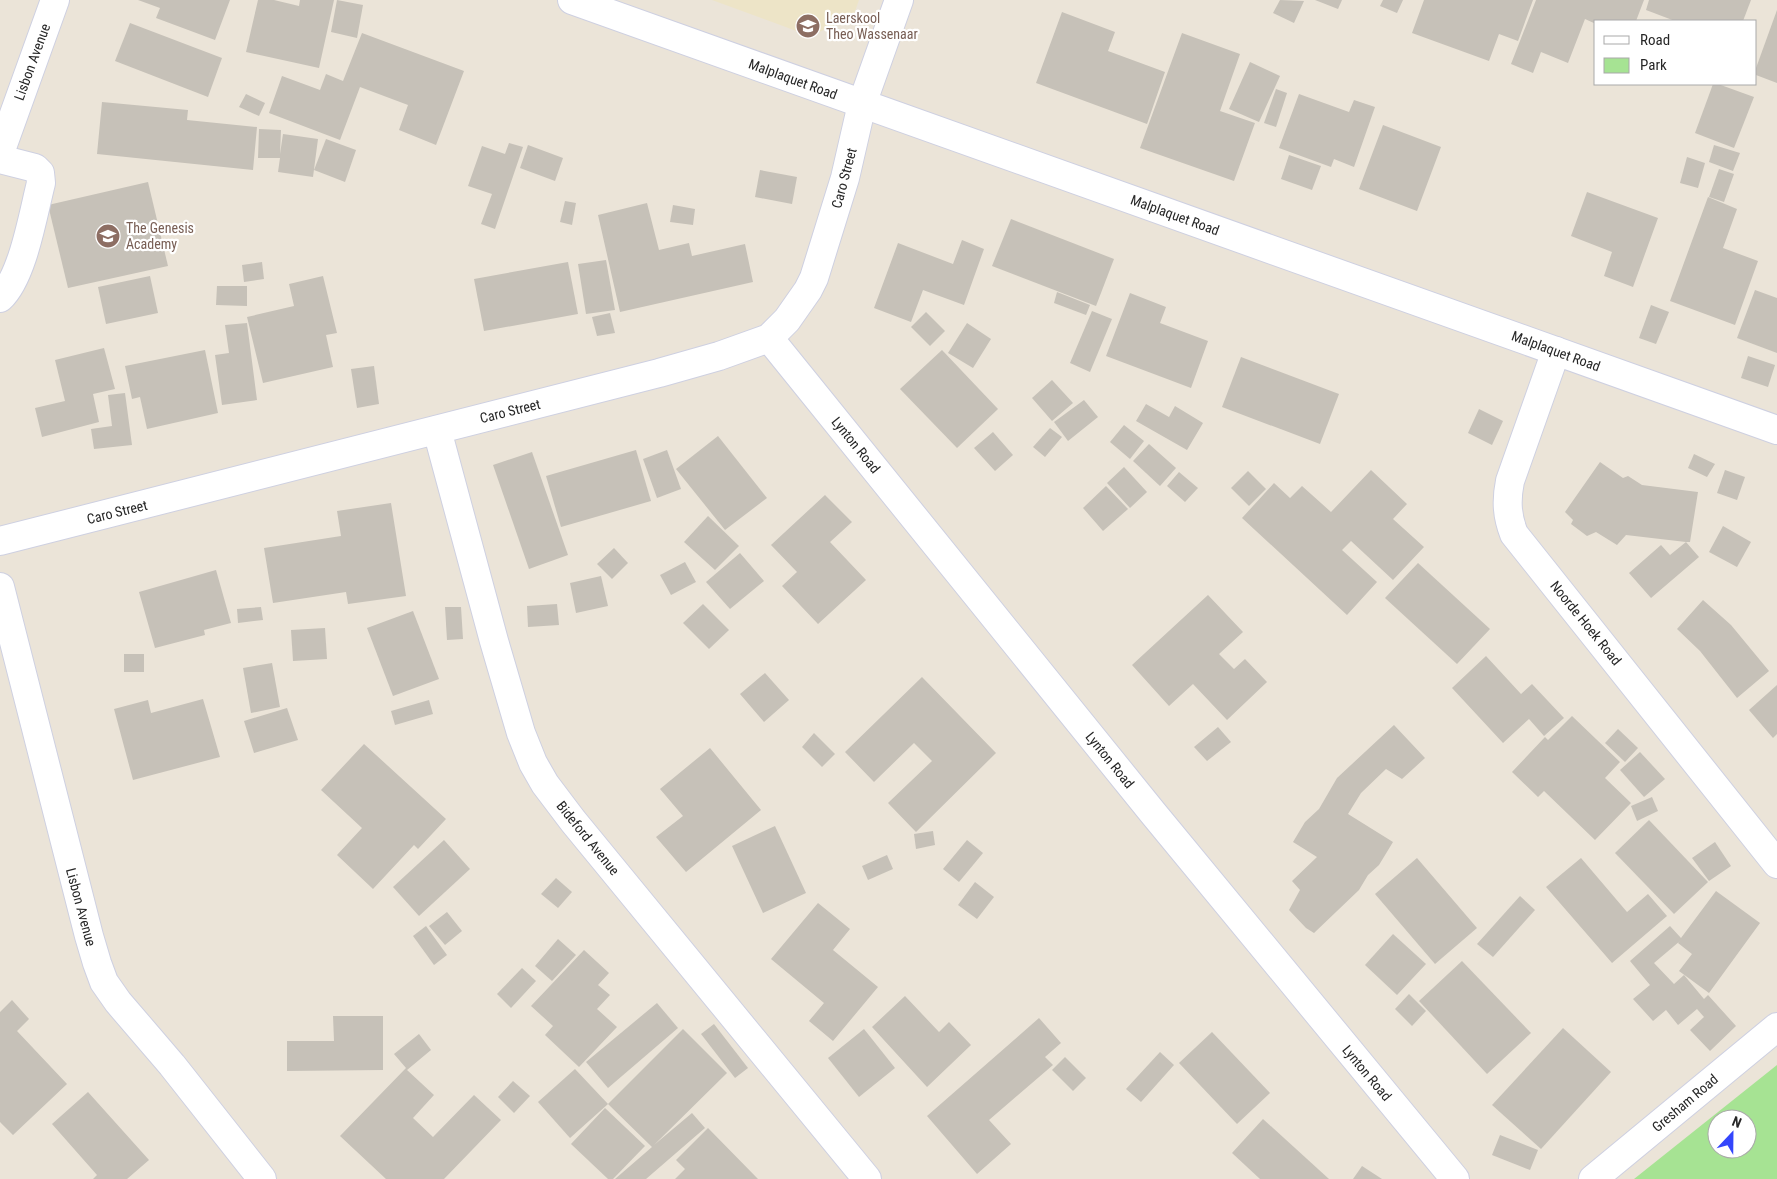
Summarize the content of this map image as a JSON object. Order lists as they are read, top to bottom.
{
  "streets": {
    "street": [
      "Lisbon Avenue",
      "Malplaquet Road",
      "Caro Street",
      "Lynton Road",
      "Noorde Hoek Road",
      "Bideford Avenue",
      "Gresham Road"
    ]
  },
  "crossings": [
    ["Malplaquet Road", "Caro Street"],
    ["Malplaquet Road", "Noorde Hoek Road"],
    ["Caro Street", "Lynton Road"],
    ["Caro Street", "Bideford Avenue"]
  ],
  "places": {
    "school or university": ["Laerskool Theo Wassenaar", "The Genesis Academy"]
  },
  "legend": ["Road", "Park"],
  "north": "top"
}
